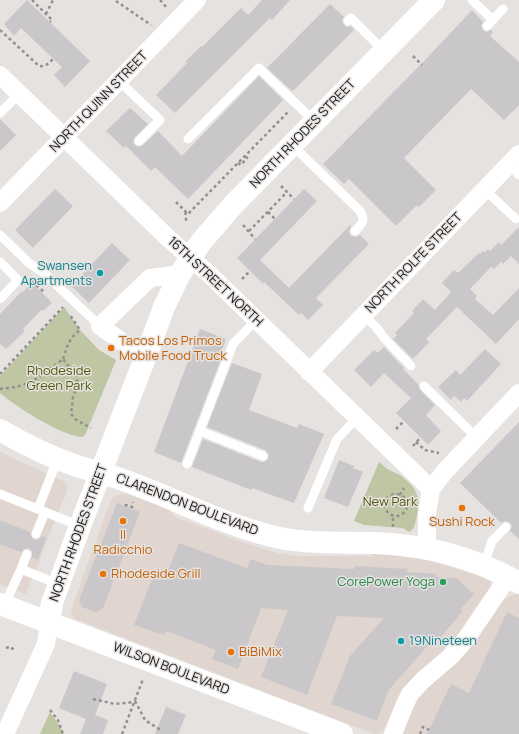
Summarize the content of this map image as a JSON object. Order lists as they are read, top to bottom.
{
  "streets": {
    "main road": ["NORTH RHODES STREET", "CLARENDON BOULEVARD", "WILSON BOULEVARD"],
    "street": ["NORTH QUINN STREET", "NORTH ROLFE STREET", "16TH STREET NORTH"]
  },
  "crossings": [
    ["NORTH QUINN STREET", "16TH STREET NORTH"],
    ["NORTH RHODES STREET", "16TH STREET NORTH"],
    ["NORTH RHODES STREET", "CLARENDON BOULEVARD"],
    ["NORTH RHODES STREET", "WILSON BOULEVARD"],
    ["NORTH ROLFE STREET", "16TH STREET NORTH"]
  ],
  "parks": ["Rhodeside Green Park", "New Park"],
  "places": [
    "Swansen Apartments",
    "Tacos Los Primos Mobile Food Truck",
    "Sushi Rock",
    "Il Radicchio",
    "Rhodeside Grill",
    "CorePower Yoga",
    "19Nineteen",
    "BiBiMix"
  ]
}
